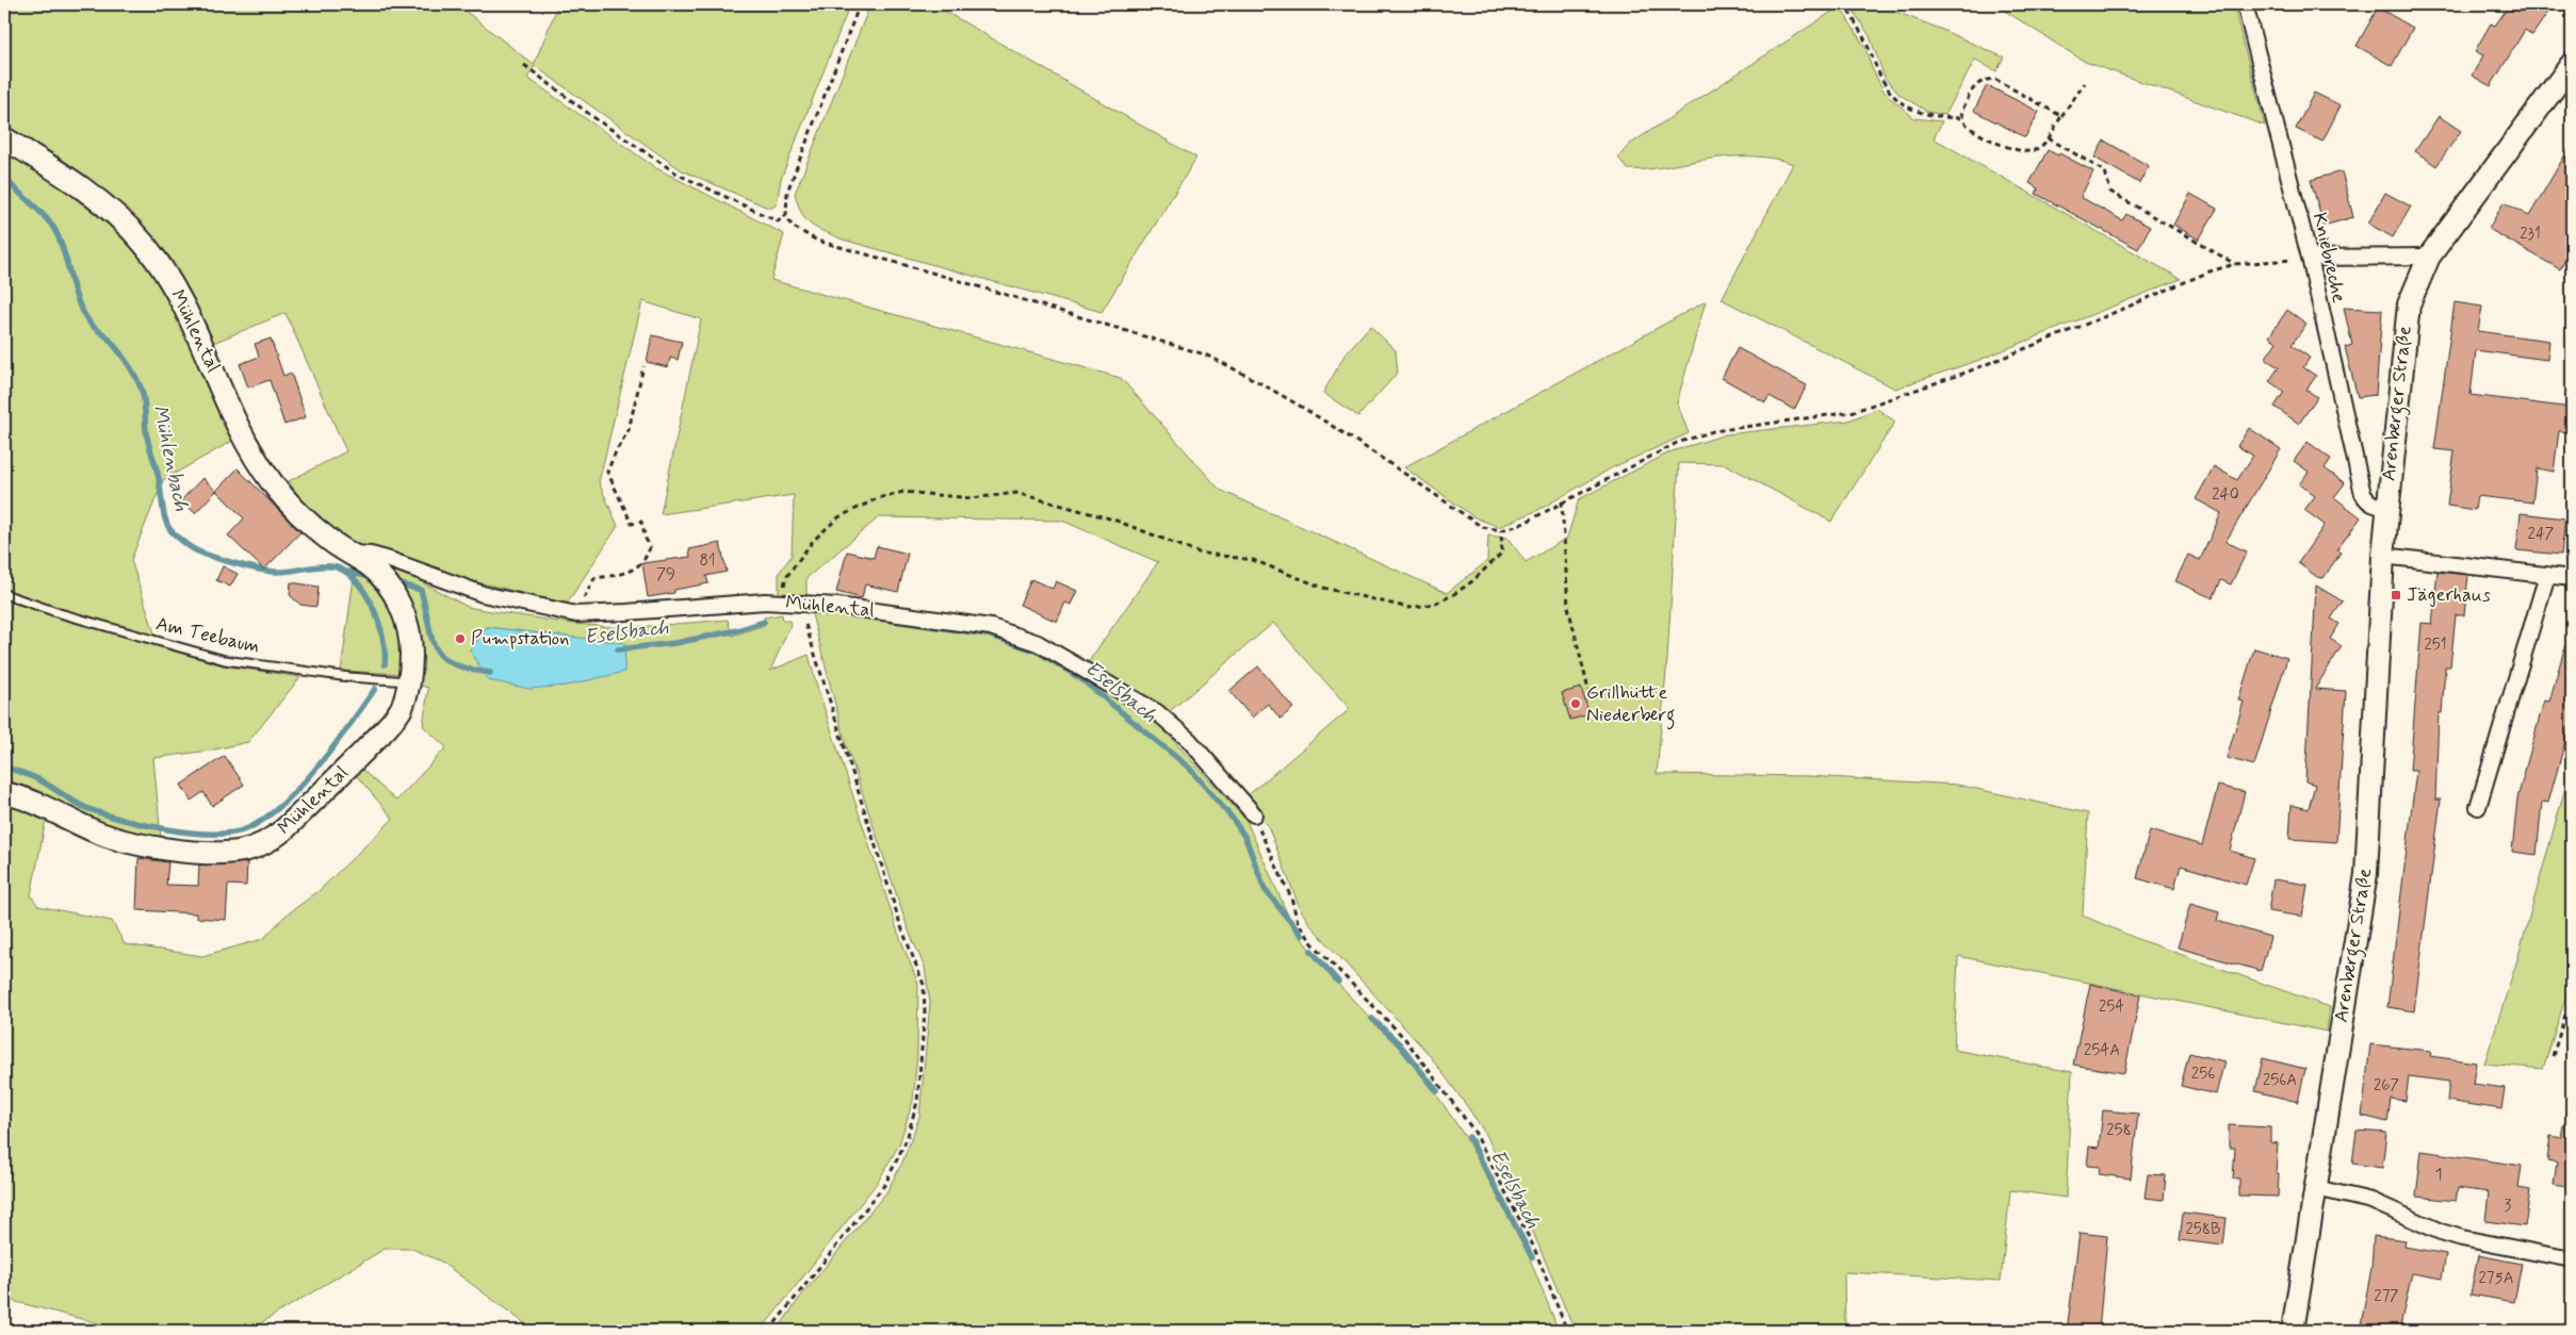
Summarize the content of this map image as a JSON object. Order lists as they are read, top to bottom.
{
  "streets": {
    "street": ["Kniebreche", "Mühlental", "Arenberger Straße"],
    "lane": ["Am Teebaum"]
  },
  "crossings": [
    ["Kniebreche", "Arenberger Straße"],
    ["Mühlental", "Am Teebaum"]
  ],
  "water": ["Mühlenbach", "Eselsbach"],
  "places": {
    "transit": ["Jägerhaus"],
    "other": ["Pumpstation", "Grillhütte Niederberg"]
  },
  "house_numbers": [
    "231",
    "240",
    "247",
    "81",
    "79",
    "251",
    "254",
    "254A",
    "256",
    "256A",
    "267",
    "258",
    "1",
    "3",
    "258B",
    "275A",
    "277"
  ]
}
